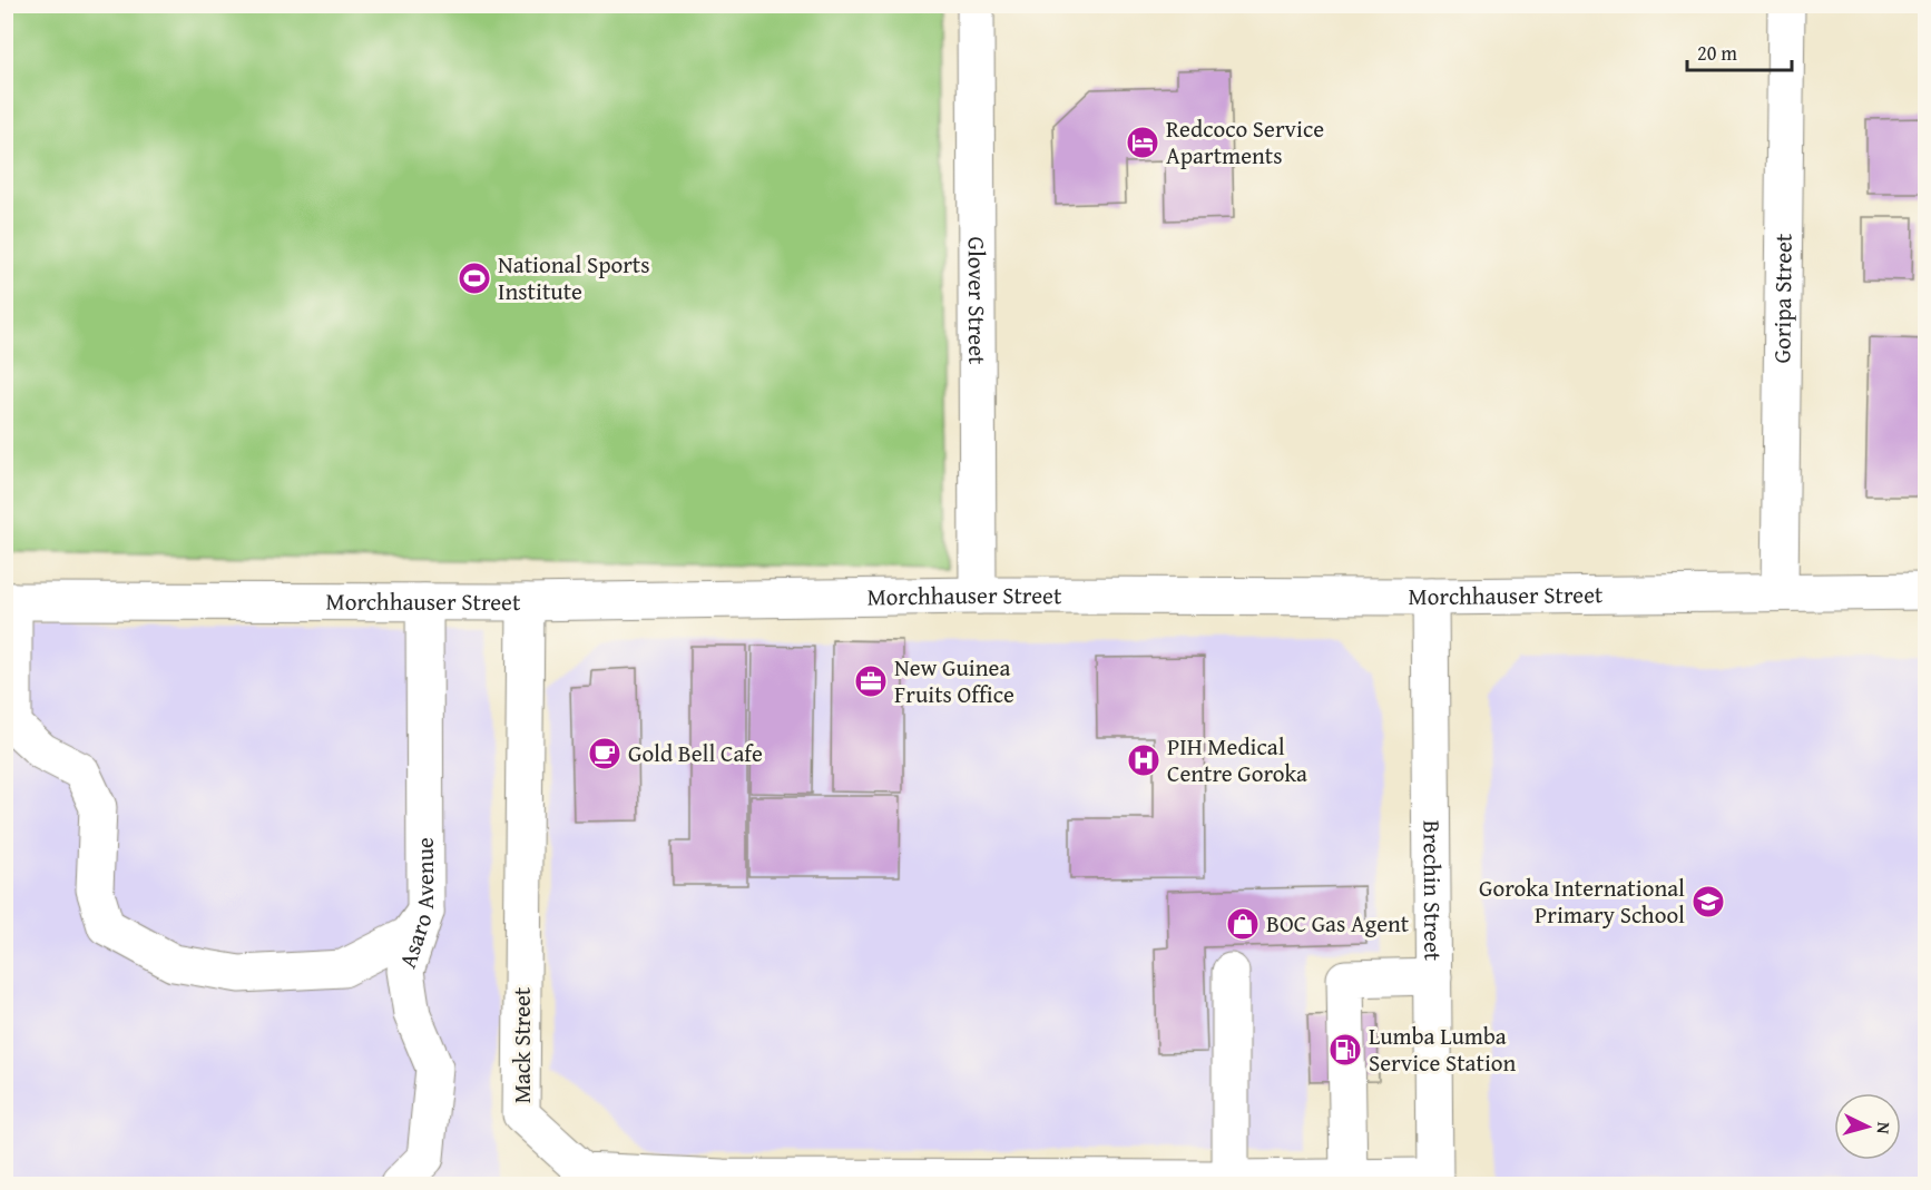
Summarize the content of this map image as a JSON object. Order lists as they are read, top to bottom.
{
  "streets": {
    "street": [
      "Goripa Street",
      "Glover Street",
      "Morchhauser Street",
      "Brechin Street",
      "Asaro Avenue",
      "Mack Street"
    ]
  },
  "crossings": [
    ["Goripa Street", "Morchhauser Street"],
    ["Glover Street", "Morchhauser Street"],
    ["Morchhauser Street", "Brechin Street"],
    ["Morchhauser Street", "Asaro Avenue"],
    ["Morchhauser Street", "Mack Street"],
    ["Brechin Street", "Mack Street"]
  ],
  "places": {
    "hotel": ["Redcoco Service Apartments"],
    "sports": ["National Sports Institute"],
    "office": ["New Guinea Fruits Office"],
    "cafe": ["Gold Bell Cafe"],
    "hospital": ["PIH Medical Centre Goroka"],
    "school or university": ["Goroka International Primary School"],
    "shop": ["BOC Gas Agent"],
    "fuel station": ["Lumba Lumba Service Station"]
  },
  "scale_bar": "20 m",
  "north": "right"
}
